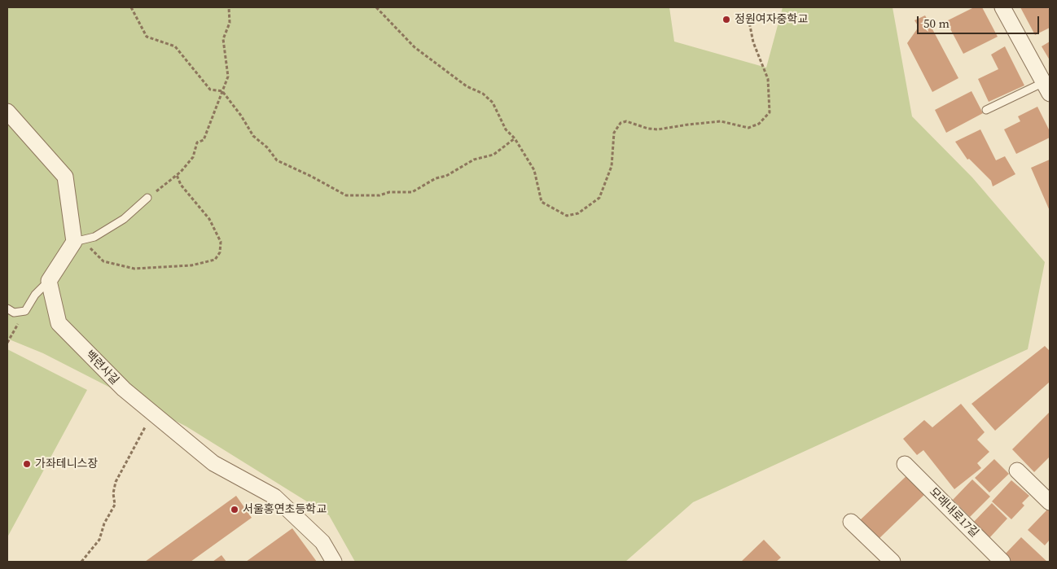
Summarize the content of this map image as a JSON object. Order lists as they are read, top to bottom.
{
  "streets": {
    "street": ["백련사길", "모래내로17길"]
  },
  "places": ["정원여자중학교", "가좌테니스장", "서울홍연초등학교"],
  "scale_bar": "50 m"
}
